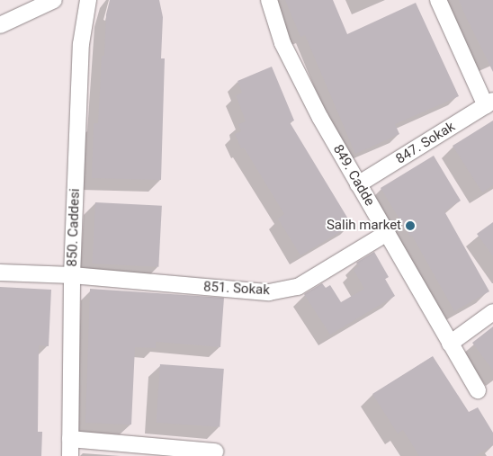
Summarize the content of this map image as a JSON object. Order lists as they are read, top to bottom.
{
  "streets": {
    "street": [
      "847. Sokak",
      "849. Cadde",
      "850. Caddesi",
      "851. Sokak"
    ]
  },
  "crossings": [
    ["847. Sokak", "849. Cadde"],
    ["849. Cadde", "851. Sokak"],
    ["850. Caddesi", "851. Sokak"]
  ],
  "places": ["Salih market"]
}
